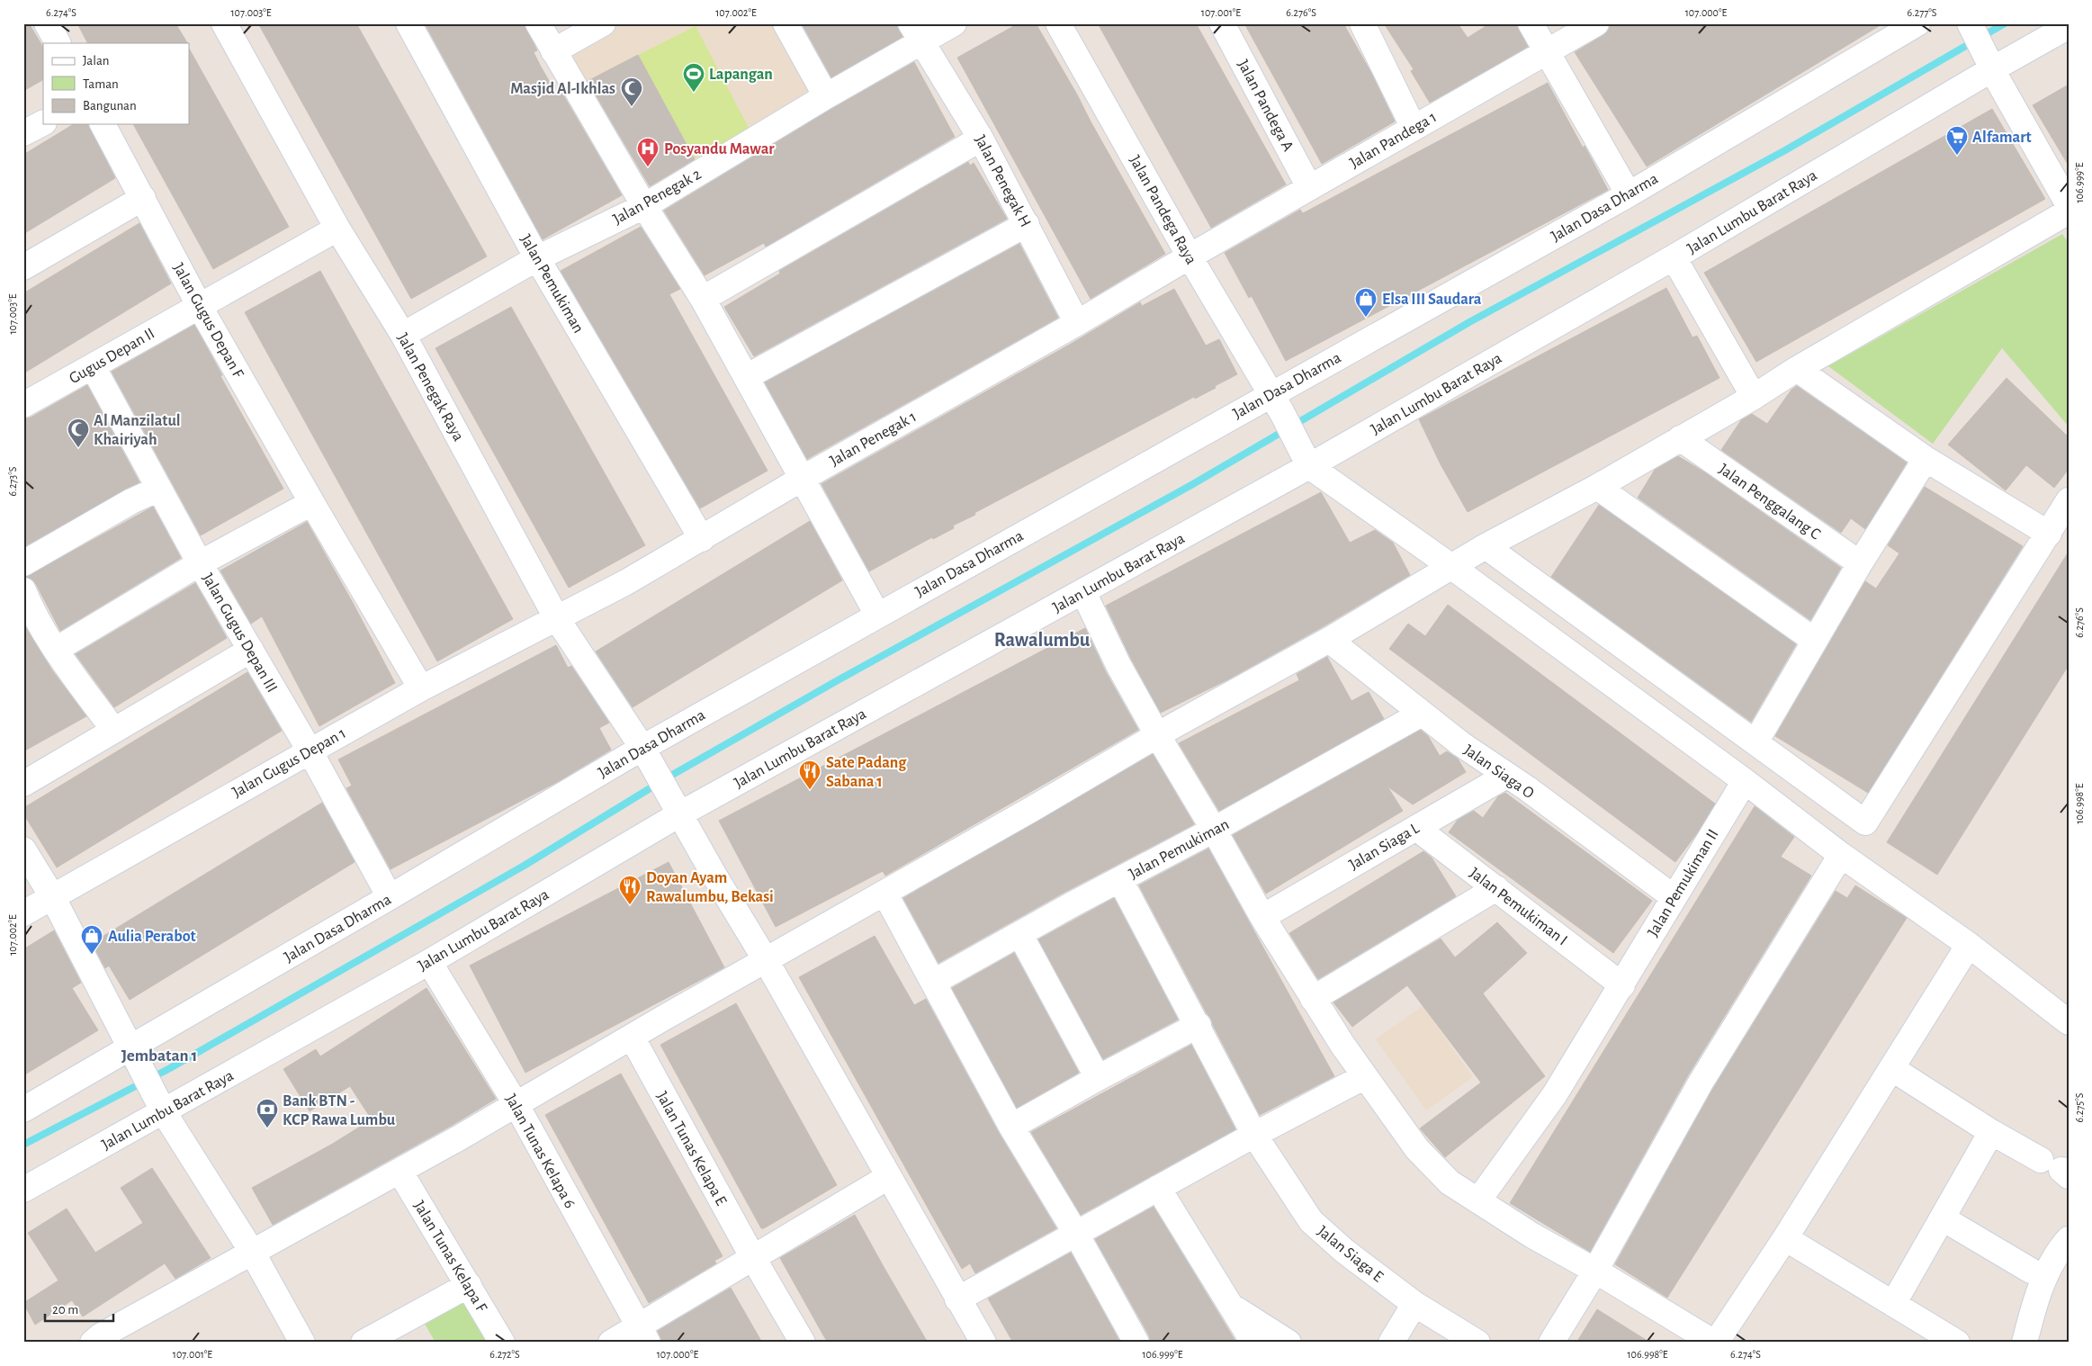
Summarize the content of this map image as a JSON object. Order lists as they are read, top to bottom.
{
  "streets": {
    "street": [
      "Jalan Pandega A",
      "Jalan Pandega 1",
      "Jalan Penegak H",
      "Jalan Penegak 2",
      "Jalan Dasa Dharma",
      "Jalan Pandega Raya",
      "Jalan Lumbu Barat Raya",
      "Jalan Pemukiman",
      "Jalan Gugus Depan F",
      "Gugus Depan II",
      "Jalan Penegak Raya",
      "Jalan Penegak 1",
      "Jalan Penggalang C",
      "Jalan Gugus Depan III",
      "Jalan Gugus Depan 1",
      "Jalan Siaga O",
      "Jalan Siaga L",
      "Jalan Pemukiman II",
      "Jalan Pemukiman I",
      "Jalan Tunas Kelapa E",
      "Jalan Tunas Kelapa 6",
      "Jalan Siaga E",
      "Jalan Tunas Kelapa F"
    ]
  },
  "crossings": [
    ["Jalan Pandega A", "Jalan Pandega 1"],
    ["Jalan Pandega 1", "Jalan Pandega Raya"],
    ["Jalan Pandega 1", "Jalan Penegak 1"],
    ["Jalan Penegak H", "Jalan Penegak 2"],
    ["Jalan Penegak H", "Jalan Penegak 1"],
    ["Jalan Penegak 2", "Jalan Pemukiman"],
    ["Jalan Penegak 2", "Jalan Penegak Raya"],
    ["Jalan Dasa Dharma", "Jalan Pandega Raya"],
    ["Jalan Dasa Dharma", "Jalan Penegak Raya"],
    ["Jalan Dasa Dharma", "Jalan Gugus Depan III"],
    ["Jalan Pandega Raya", "Jalan Lumbu Barat Raya"],
    ["Jalan Pandega Raya", "Jalan Penegak 1"],
    ["Jalan Lumbu Barat Raya", "Jalan Penegak Raya"],
    ["Jalan Lumbu Barat Raya", "Jalan Tunas Kelapa 6"],
    ["Jalan Pemukiman", "Jalan Penegak 1"],
    ["Jalan Pemukiman", "Jalan Siaga O"],
    ["Jalan Pemukiman", "Jalan Siaga E"],
    ["Jalan Gugus Depan F", "Gugus Depan II"],
    ["Jalan Gugus Depan F", "Jalan Gugus Depan 1"],
    ["Gugus Depan II", "Jalan Penegak Raya"],
    ["Gugus Depan II", "Jalan Gugus Depan III"],
    ["Jalan Penegak Raya", "Jalan Penegak 1"],
    ["Jalan Penegak Raya", "Jalan Gugus Depan 1"],
    ["Jalan Penegak 1", "Jalan Gugus Depan 1"],
    ["Jalan Gugus Depan III", "Jalan Gugus Depan 1"],
    ["Jalan Siaga O", "Jalan Siaga L"],
    ["Jalan Siaga O", "Jalan Pemukiman II"],
    ["Jalan Siaga L", "Jalan Pemukiman I"],
    ["Jalan Pemukiman II", "Jalan Pemukiman I"]
  ],
  "districts": ["Rawalumbu", "Jembatan 1"],
  "places": {
    "sports": ["Lapangan"],
    "mosque": ["Masjid Al-Ikhlas", "Al Manzilatul Khairiyah"],
    "supermarket": ["Alfamart"],
    "hospital": ["Posyandu Mawar"],
    "shop": ["Elsa III Saudara", "Aulia Perabot"],
    "restaurant": ["Sate Padang Sabana 1", "Doyan Ayam Rawalumbu, Bekasi"],
    "bank": ["Bank BTN - KCP Rawa Lumbu"]
  },
  "legend": ["Jalan", "Taman", "Bangunan"],
  "scale_bar": "20 m",
  "coordinates": [
    "6.274°S",
    "107.003°E",
    "107.002°E",
    "107.001°E",
    "6.276°S",
    "107.000°E",
    "6.277°S",
    "106.999°E",
    "6.273°S",
    "106.998°E",
    "6.275°S",
    "6.272°S"
  ]
}
